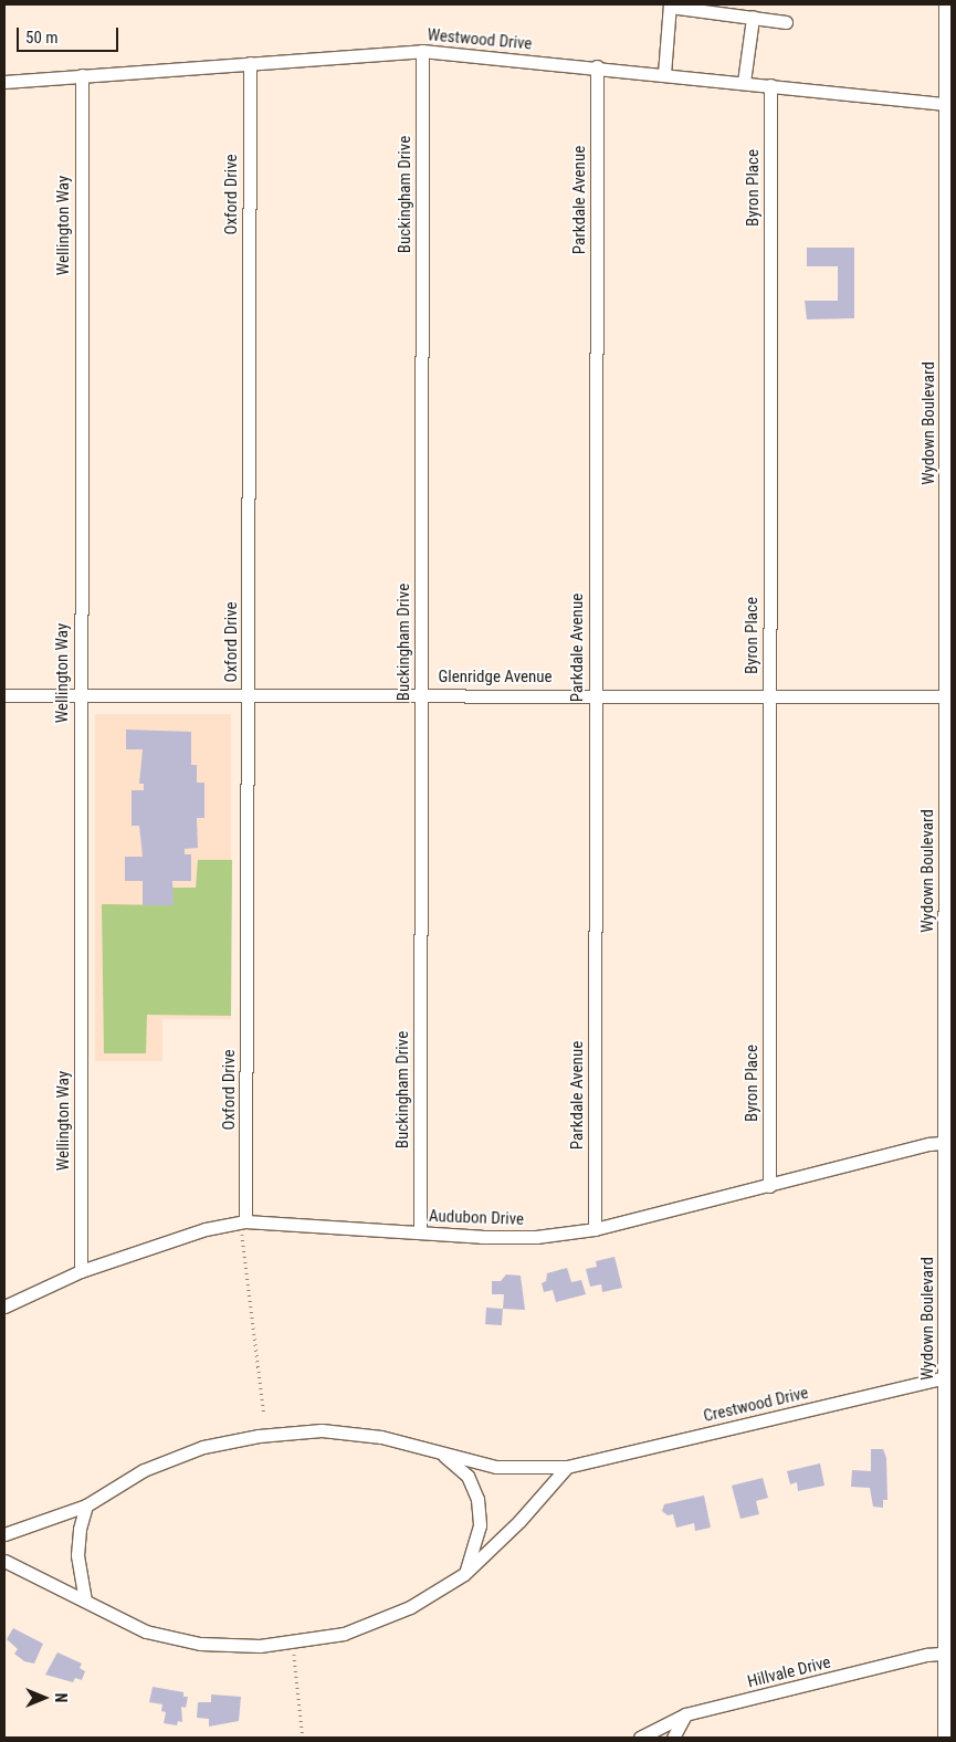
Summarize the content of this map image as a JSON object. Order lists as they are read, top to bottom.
{
  "streets": {
    "street": [
      "Westwood Drive",
      "Byron Place",
      "Oxford Drive",
      "Buckingham Drive",
      "Parkdale Avenue",
      "Wellington Way",
      "Wydown Boulevard",
      "Glenridge Avenue",
      "Audubon Drive",
      "Crestwood Drive",
      "Hillvale Drive"
    ]
  },
  "crossings": [
    ["Westwood Drive", "Byron Place"],
    ["Westwood Drive", "Oxford Drive"],
    ["Westwood Drive", "Buckingham Drive"],
    ["Westwood Drive", "Parkdale Avenue"],
    ["Westwood Drive", "Wellington Way"],
    ["Westwood Drive", "Wydown Boulevard"],
    ["Byron Place", "Glenridge Avenue"],
    ["Byron Place", "Audubon Drive"],
    ["Oxford Drive", "Glenridge Avenue"],
    ["Oxford Drive", "Audubon Drive"],
    ["Buckingham Drive", "Glenridge Avenue"],
    ["Buckingham Drive", "Audubon Drive"],
    ["Parkdale Avenue", "Glenridge Avenue"],
    ["Parkdale Avenue", "Audubon Drive"],
    ["Wellington Way", "Glenridge Avenue"],
    ["Wellington Way", "Audubon Drive"],
    ["Wydown Boulevard", "Glenridge Avenue"],
    ["Wydown Boulevard", "Audubon Drive"],
    ["Wydown Boulevard", "Crestwood Drive"],
    ["Wydown Boulevard", "Hillvale Drive"]
  ],
  "scale_bar": "50 m",
  "north": "right"
}
